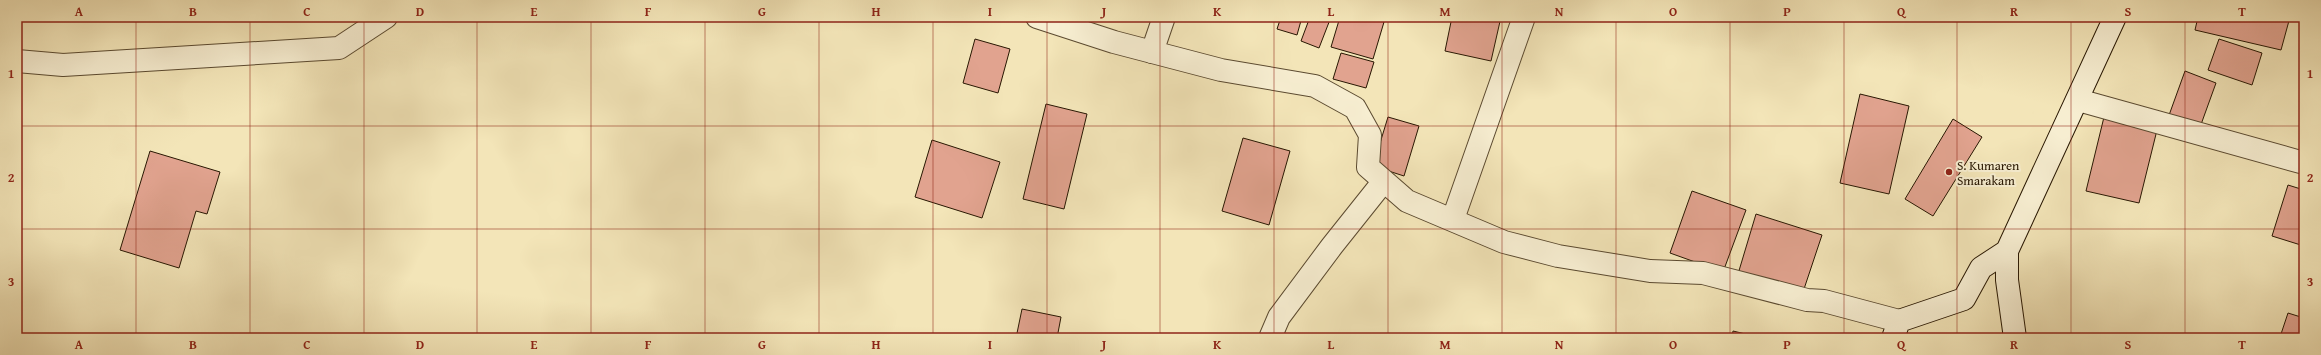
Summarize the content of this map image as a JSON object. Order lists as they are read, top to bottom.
{
  "places": ["S. Kumaren Smarakam"],
  "grid": {
    "columns": [
      "A",
      "B",
      "C",
      "D",
      "E",
      "F",
      "G",
      "H",
      "I",
      "J",
      "K",
      "L",
      "M",
      "N",
      "O",
      "P",
      "Q",
      "R",
      "S",
      "T"
    ],
    "rows": ["1", "2", "3"]
  }
}
